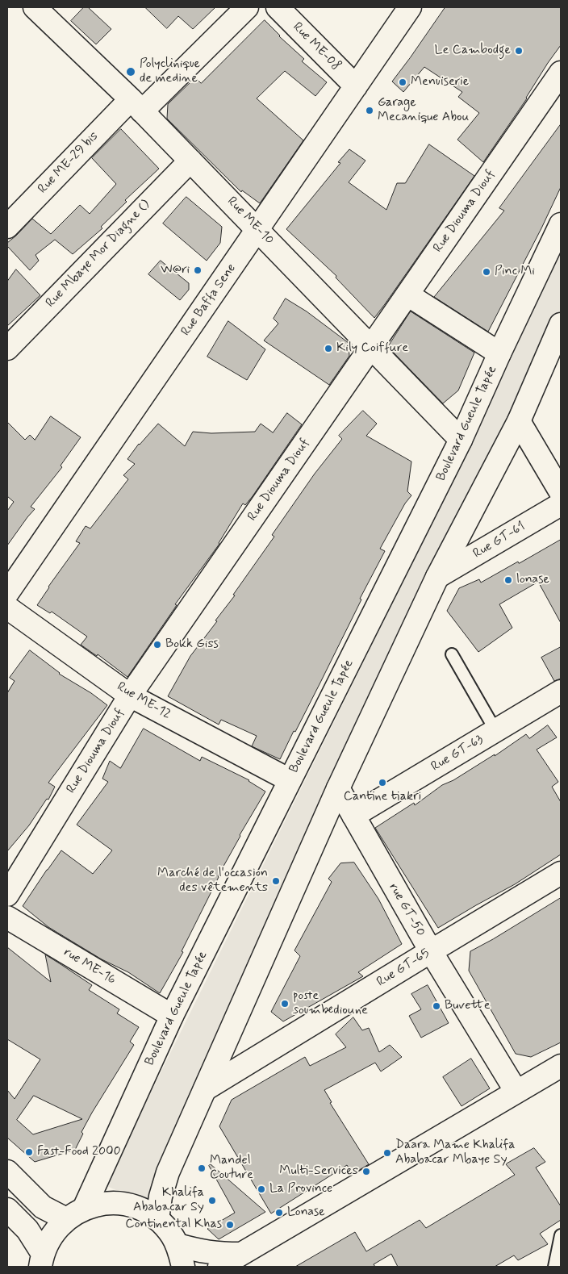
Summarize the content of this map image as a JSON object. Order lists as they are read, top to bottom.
{
  "streets": {
    "street": [
      "Rue ME-08",
      "Rue ME-29 bis",
      "Rue Diouma Diouf",
      "Rue ME-10",
      "Rue Mbaye Mor Diagne ()",
      "Rue Baffa Sene",
      "Boulevard Gueule Tapée",
      "Rue GT-61",
      "Rue ME-12",
      "Rue GT-63",
      "rue GT-50",
      "rue ME-16",
      "Rue GT-65"
    ]
  },
  "crossings": [
    ["Rue ME-08", "Rue Baffa Sene"],
    ["Rue ME-29 bis", "Rue ME-10"],
    ["Rue Diouma Diouf", "Rue ME-10"],
    ["Rue Diouma Diouf", "Rue ME-12"],
    ["Rue ME-10", "Rue Mbaye Mor Diagne ()"],
    ["Rue ME-10", "Rue Baffa Sene"],
    ["Rue ME-10", "Boulevard Gueule Tapée"],
    ["Boulevard Gueule Tapée", "Rue ME-12"],
    ["Boulevard Gueule Tapée", "rue ME-16"],
    ["Rue GT-63", "rue GT-50"],
    ["rue GT-50", "Rue GT-65"]
  ],
  "places": [
    "Le Cambodge",
    "Polyclinique de medine",
    "Menuiserie",
    "Garage Mecanique Abou",
    "W@ri",
    "Pinc Mi",
    "Kily Coiffure",
    "lonase",
    "Bokk Giss",
    "Cantine tiakri",
    "Marché de l'occasion des vêtements",
    "poste soumbedioune",
    "Buvette",
    "Fast-Food 2000",
    "Daara Mame Khalifa Ababacar Mbaye Sy",
    "Mandel Couture",
    "Multi-Services",
    "La Province",
    "Khalifa Ababacar Sy",
    "Lonase",
    "Continental Khas"
  ]
}
